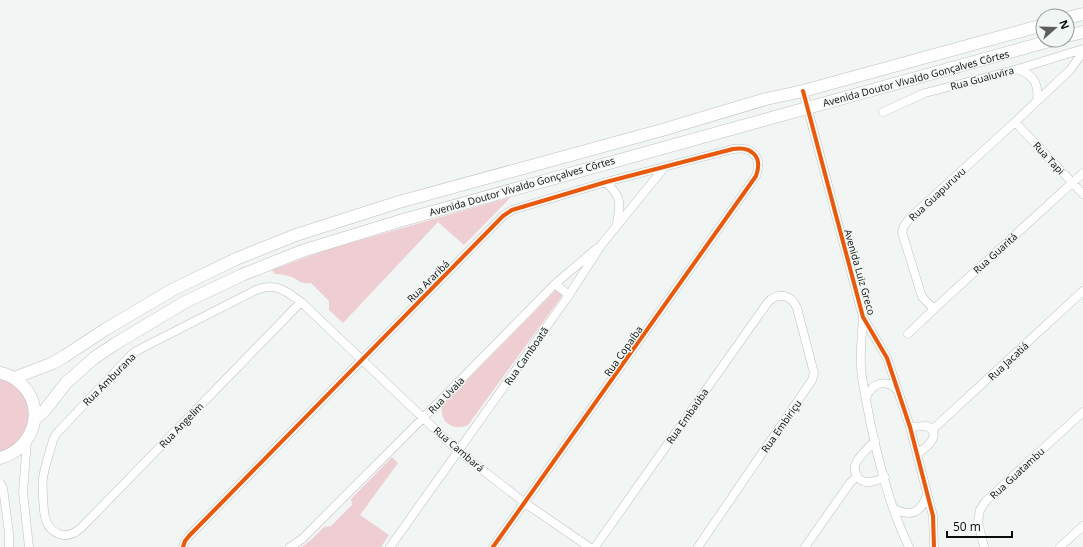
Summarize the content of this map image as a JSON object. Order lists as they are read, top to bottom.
{
  "streets": {
    "main road": ["Avenida Doutor Vivaldo Gonçalves Côrtes"],
    "street": [
      "Rua Guaiuvira",
      "Rua Tapi",
      "Rua Guapuruvu",
      "Rua Guaritá",
      "Avenida Luiz Greco",
      "Rua Araribá",
      "Rua Copaíba",
      "Rua Camboatã",
      "Rua Jacatiá",
      "Rua Amburana",
      "Rua Uvaia",
      "Rua Embaúba",
      "Rua Angelim",
      "Rua Embiriçu",
      "Rua Cambará",
      "Rua Guatambu"
    ]
  },
  "crossings": [
    ["Avenida Doutor Vivaldo Gonçalves Côrtes", "Avenida Luiz Greco"],
    ["Rua Tapi", "Rua Guapuruvu"],
    ["Rua Tapi", "Rua Guaritá"],
    ["Rua Guapuruvu", "Rua Guaritá"],
    ["Rua Araribá", "Rua Copaíba"],
    ["Rua Araribá", "Rua Camboatã"],
    ["Rua Araribá", "Rua Cambará"],
    ["Rua Copaíba", "Rua Cambará"],
    ["Rua Camboatã", "Rua Uvaia"],
    ["Rua Camboatã", "Rua Cambará"],
    ["Rua Amburana", "Rua Angelim"],
    ["Rua Amburana", "Rua Cambará"],
    ["Rua Uvaia", "Rua Cambará"],
    ["Rua Embaúba", "Rua Embiriçu"],
    ["Rua Angelim", "Rua Cambará"]
  ],
  "scale_bar": "50 m",
  "north": "right"
}
